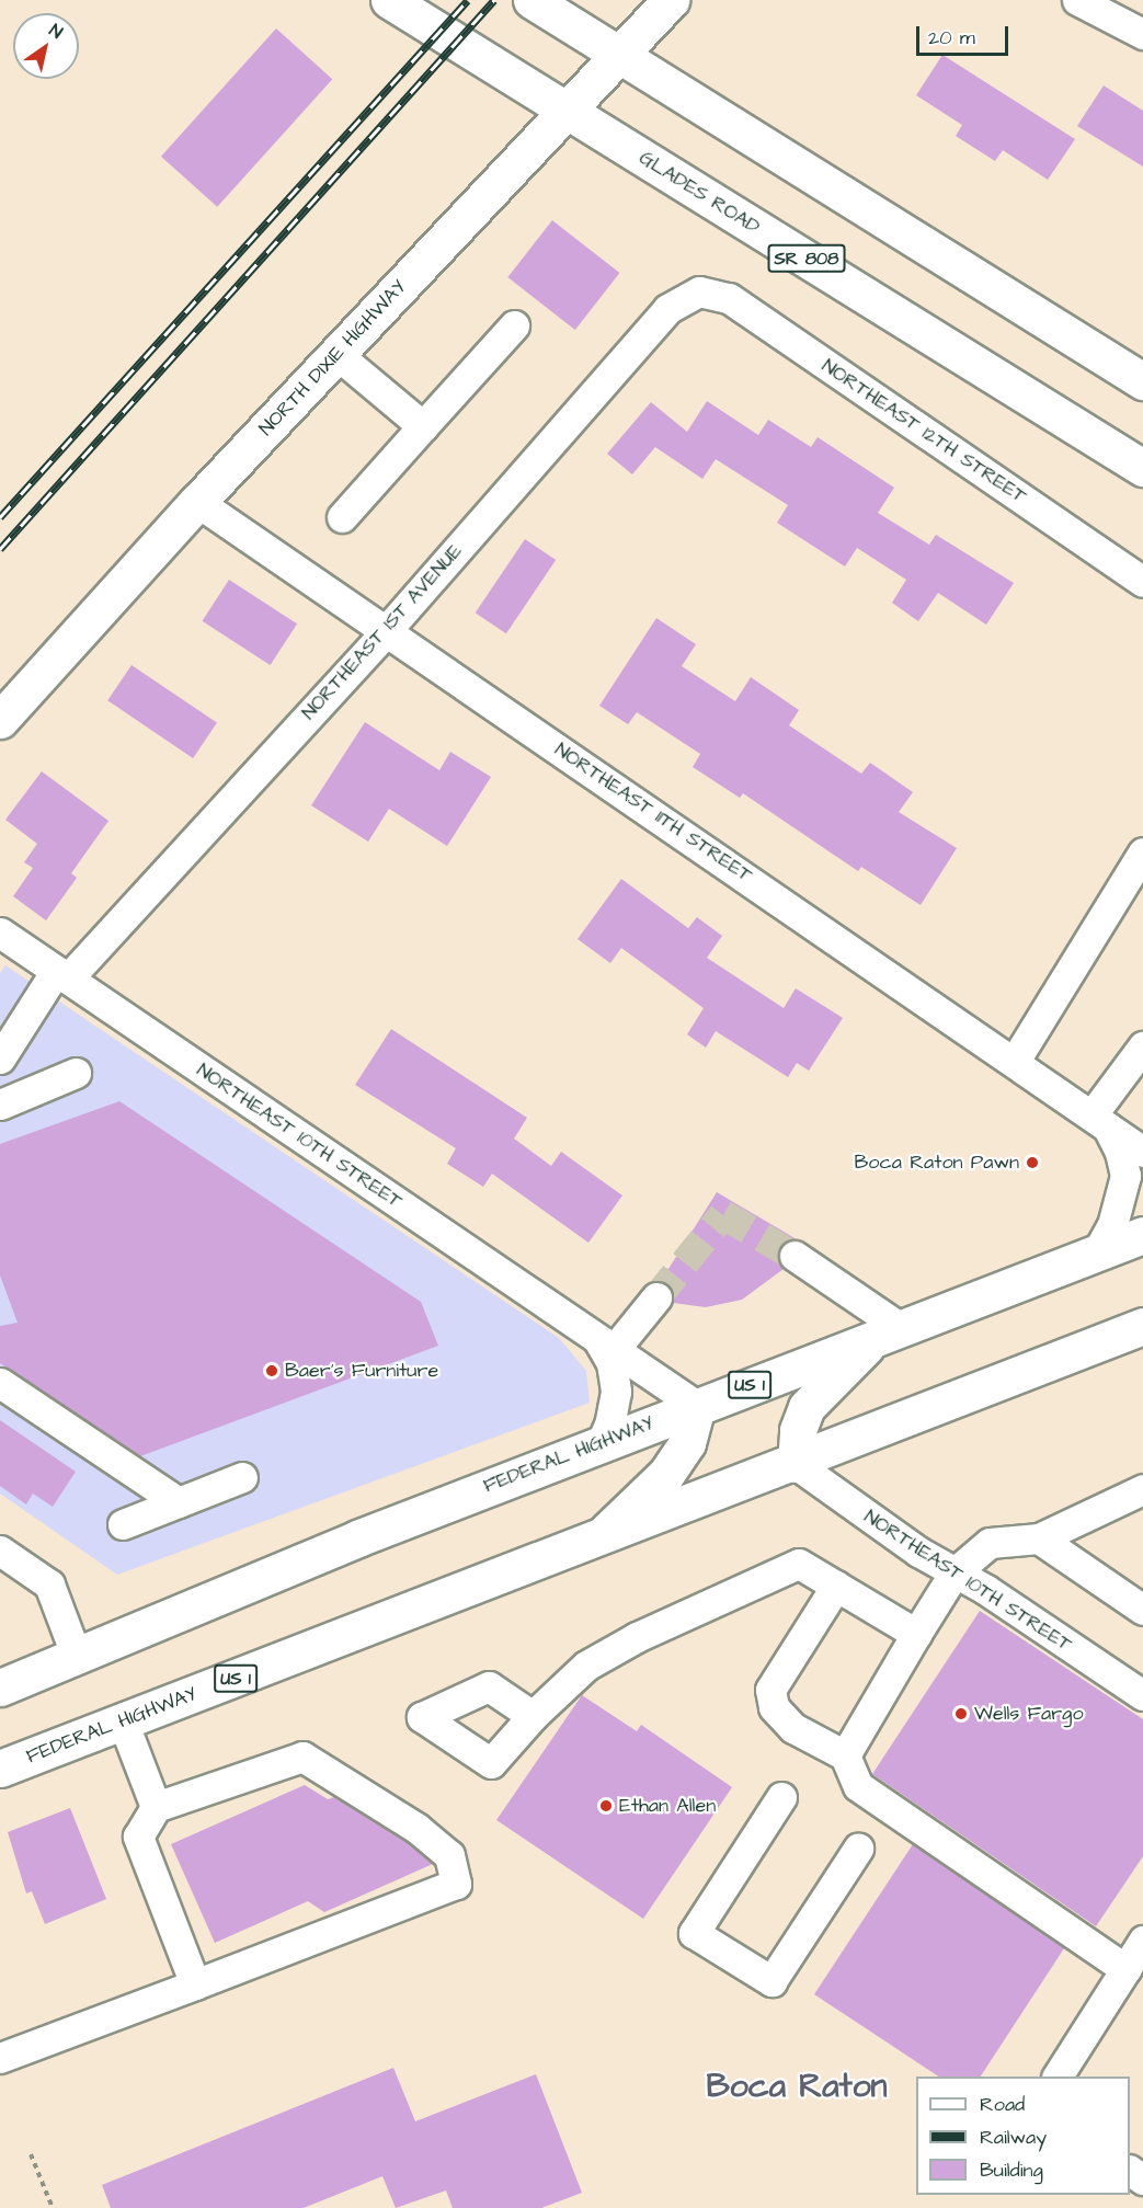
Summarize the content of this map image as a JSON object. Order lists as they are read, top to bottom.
{
  "streets": {
    "main road": [
      "GLADES ROAD",
      "SR 808",
      "NORTH DIXIE HIGHWAY",
      "US 1",
      "FEDERAL HIGHWAY"
    ],
    "street": [
      "NORTHEAST 12TH STREET",
      "NORTHEAST 1ST AVENUE",
      "NORTHEAST 11TH STREET",
      "NORTHEAST 10TH STREET"
    ]
  },
  "crossings": [
    ["GLADES ROAD", "NORTH DIXIE HIGHWAY"],
    ["NORTH DIXIE HIGHWAY", "NORTHEAST 11TH STREET"],
    ["NORTHEAST 12TH STREET", "NORTHEAST 1ST AVENUE"],
    ["NORTHEAST 1ST AVENUE", "NORTHEAST 11TH STREET"],
    ["NORTHEAST 1ST AVENUE", "NORTHEAST 10TH STREET"],
    ["NORTHEAST 10TH STREET", "FEDERAL HIGHWAY"]
  ],
  "districts": ["Boca Raton"],
  "places": [
    "Boca Raton Pawn",
    "Baer's Furniture",
    "Wells Fargo",
    "Ethan Allen"
  ],
  "legend": ["Road", "Railway", "Building"],
  "scale_bar": "20 m",
  "north": "top right"
}
